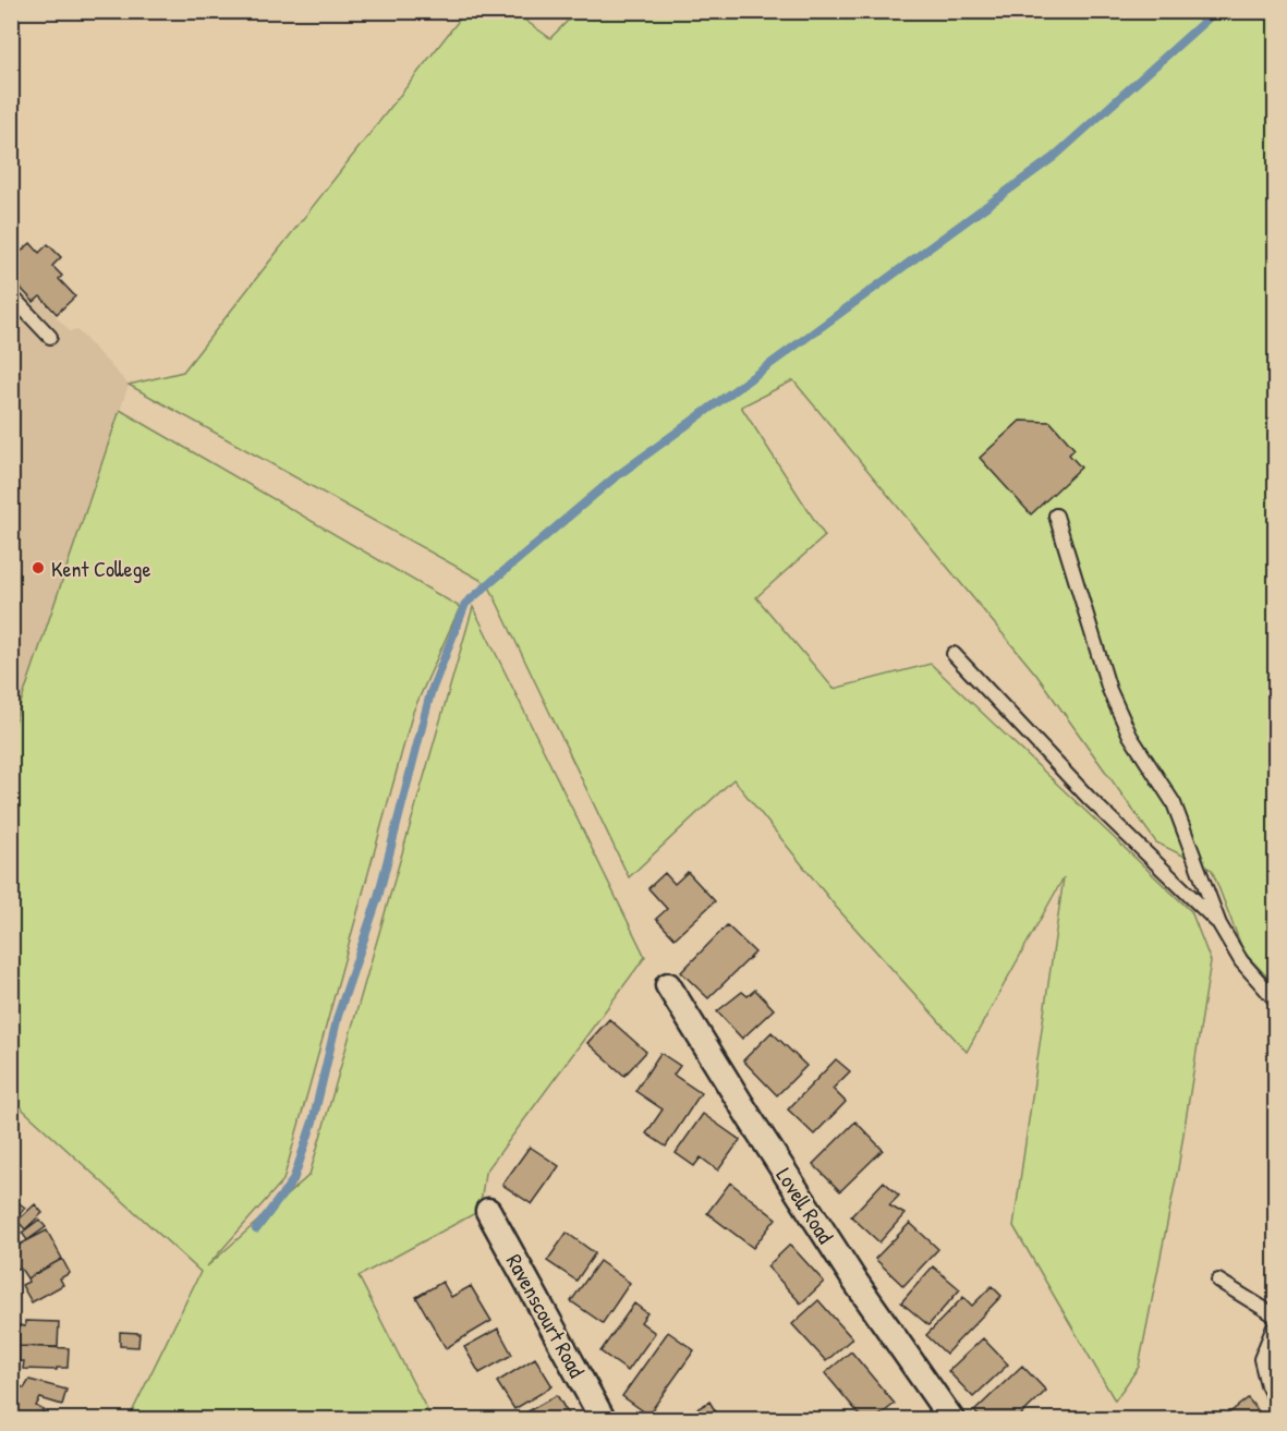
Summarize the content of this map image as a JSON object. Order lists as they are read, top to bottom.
{
  "streets": {
    "street": ["Lovell Road", "Ravenscourt Road"]
  },
  "places": ["Kent College"]
}
